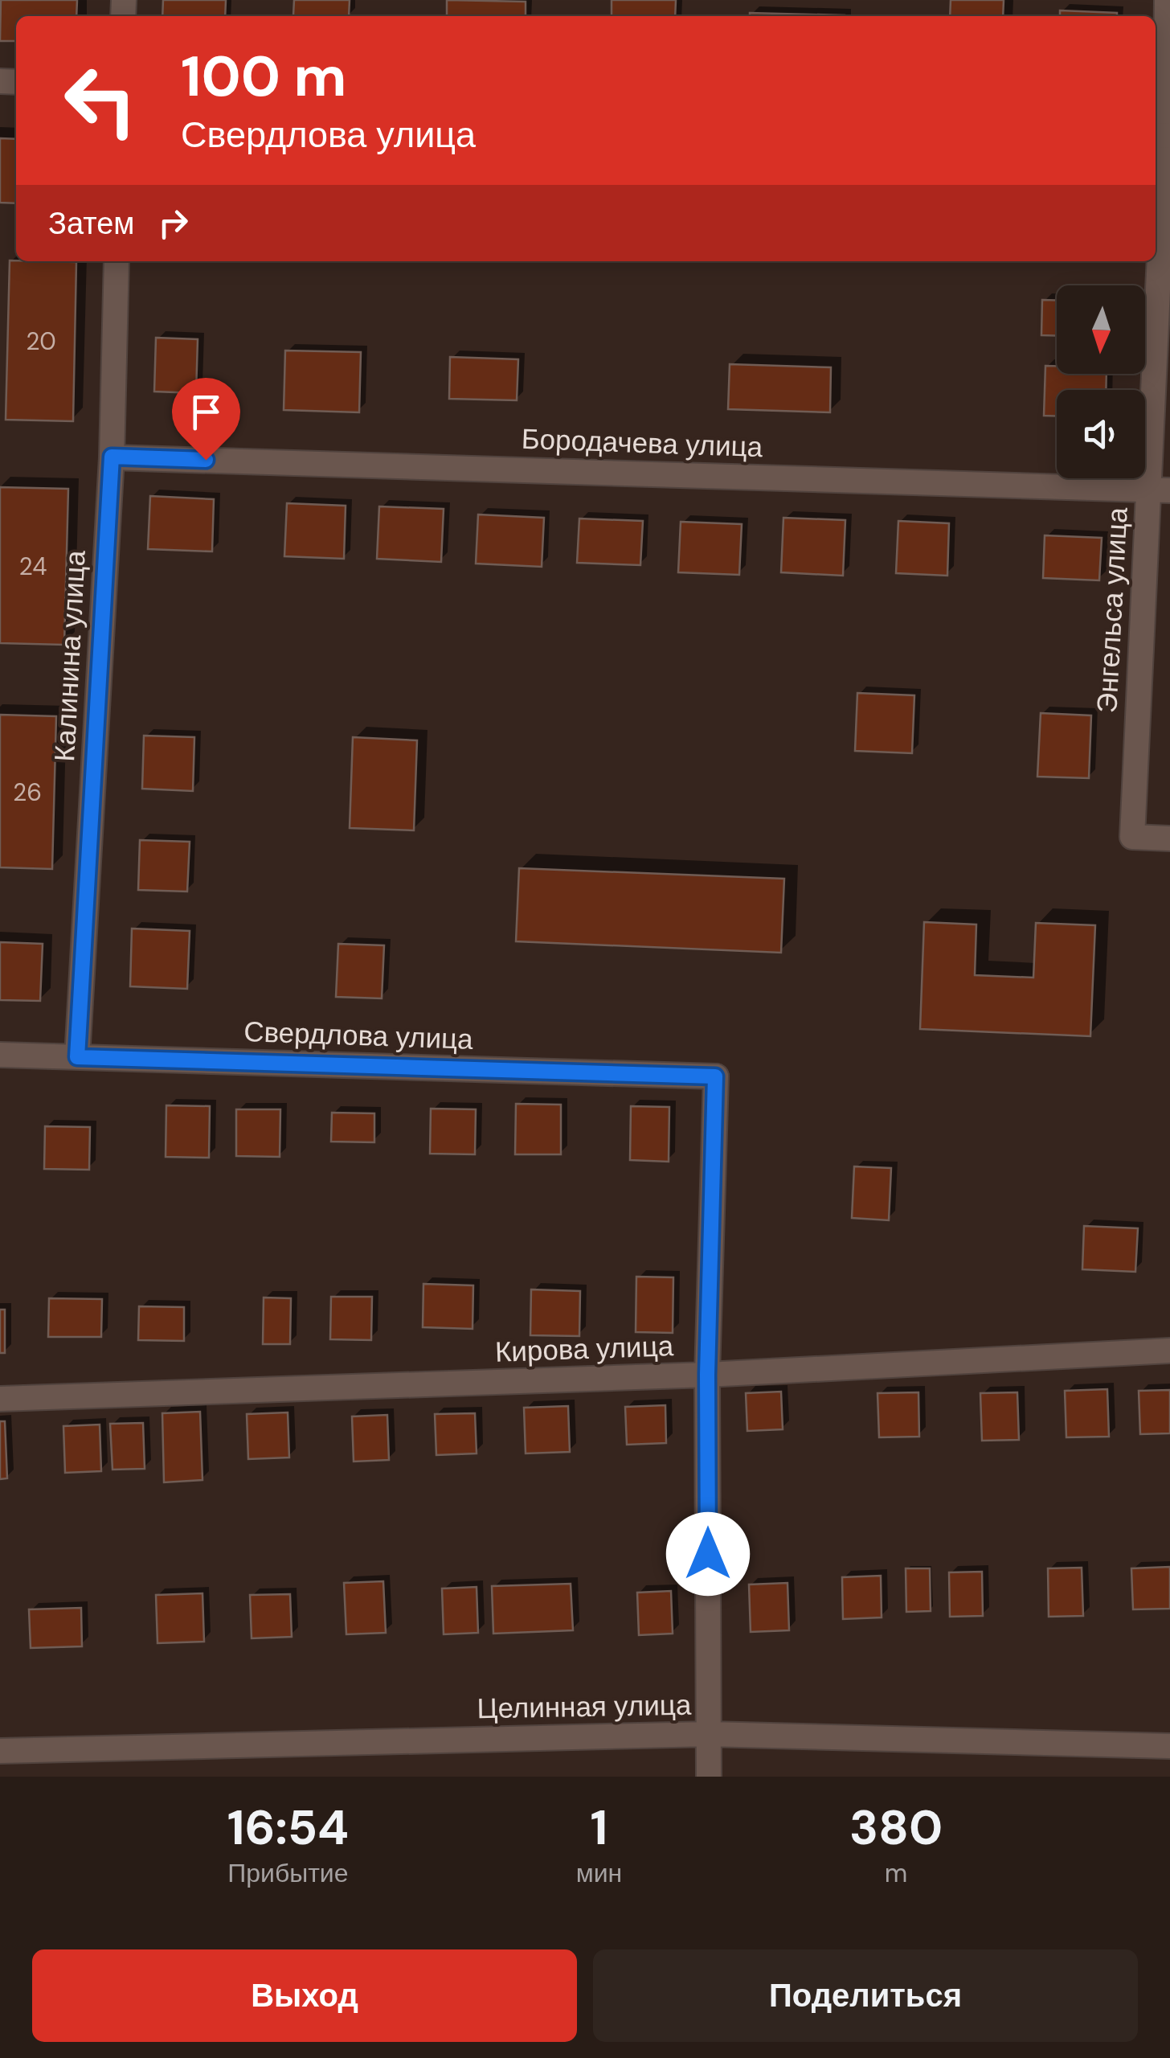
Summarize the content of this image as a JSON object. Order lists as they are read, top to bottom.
{
  "streets": {
    "street": [
      "Бородачева улица",
      "Энгельса улица",
      "Калинина улица",
      "Свердлова улица",
      "Кирова улица",
      "Целинная улица"
    ]
  },
  "crossings": [
    ["Бородачева улица", "Энгельса улица"],
    ["Бородачева улица", "Калинина улица"],
    ["Калинина улица", "Свердлова улица"],
    ["Свердлова улица", "Кирова улица"]
  ],
  "house_numbers": ["20", "24", "26"],
  "north": "bottom",
  "page": {
    "turn": ["100 m", "Свердлова улица"],
    "then": "Затем",
    "eta": [
      "16:54",
      "Прибытие",
      "1",
      "мин",
      "380",
      "m"
    ],
    "buttons": ["Выход", "Поделиться"]
  }
}
